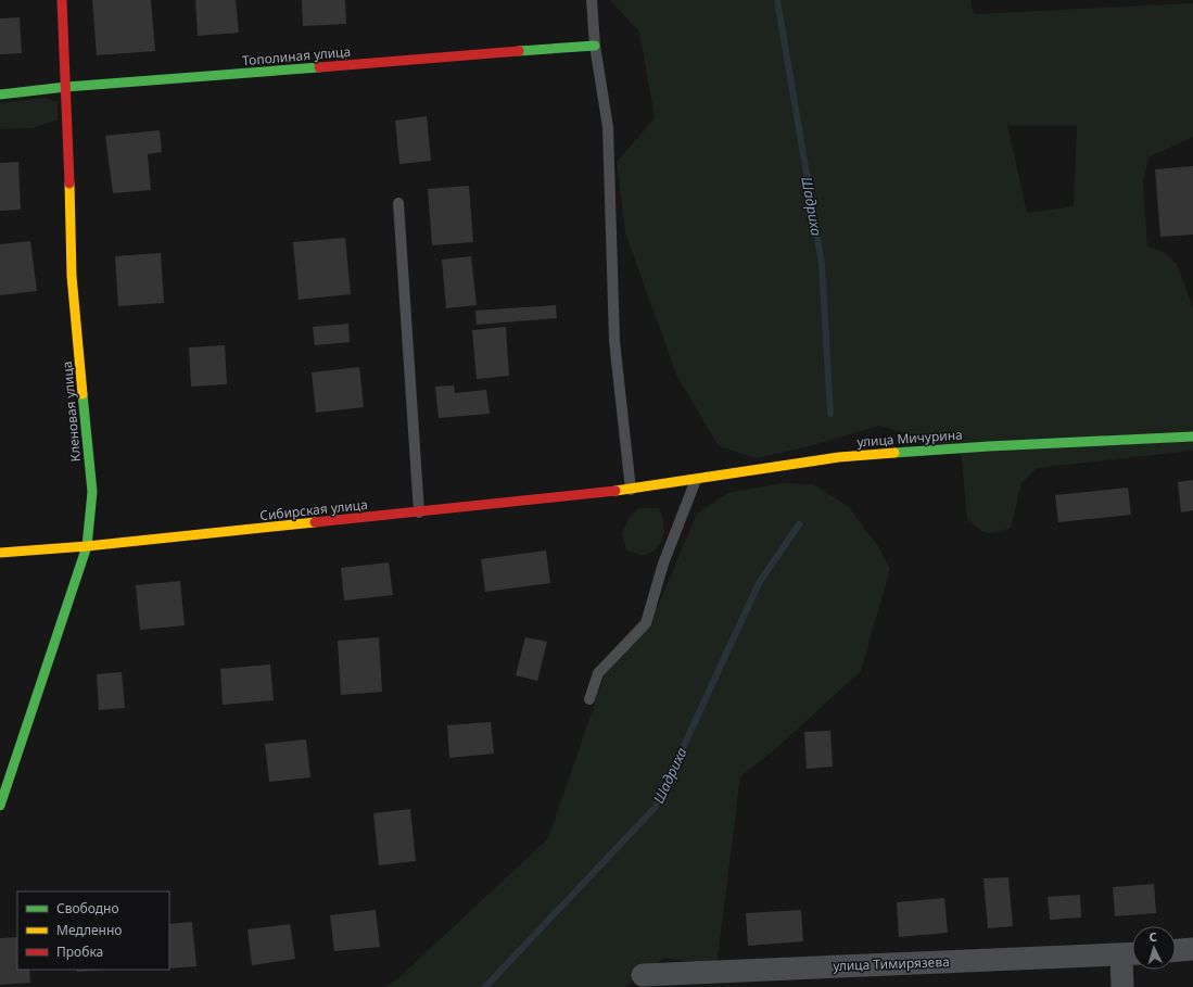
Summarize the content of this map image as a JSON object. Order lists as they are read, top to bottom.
{
  "streets": {
    "street": [
      "Тополиная улица",
      "Кленовая улица",
      "улица Мичурина",
      "Сибирская улица",
      "улица Тимирязева"
    ]
  },
  "crossings": [
    ["Тополиная улица", "Кленовая улица"],
    ["Кленовая улица", "Сибирская улица"],
    ["улица Мичурина", "Сибирская улица"]
  ],
  "water": ["Шадриха"],
  "legend": ["Свободно", "Медленно", "Пробка"],
  "north": "top"
}
